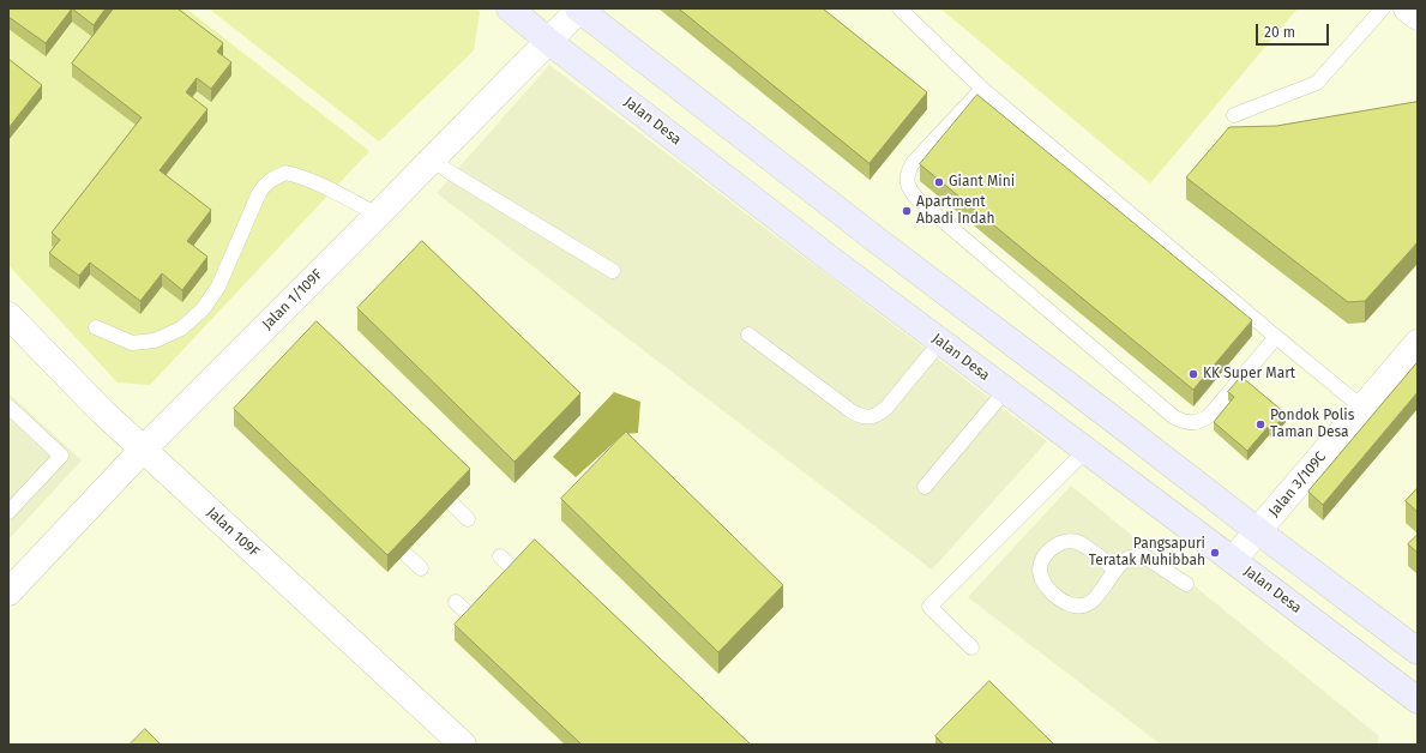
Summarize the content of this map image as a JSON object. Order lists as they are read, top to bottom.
{
  "streets": {
    "main road": ["Jalan Desa"],
    "street": ["Jalan 1/109F", "Jalan 3/109C", "Jalan 109F"]
  },
  "crossings": [
    ["Jalan Desa", "Jalan 1/109F"],
    ["Jalan Desa", "Jalan 3/109C"],
    ["Jalan 1/109F", "Jalan 109F"]
  ],
  "places": [
    "Giant Mini",
    "Apartment Abadi Indah",
    "KK Super Mart",
    "Pondok Polis Taman Desa",
    "Pangsapuri Teratak Muhibbah"
  ],
  "scale_bar": "20 m"
}
